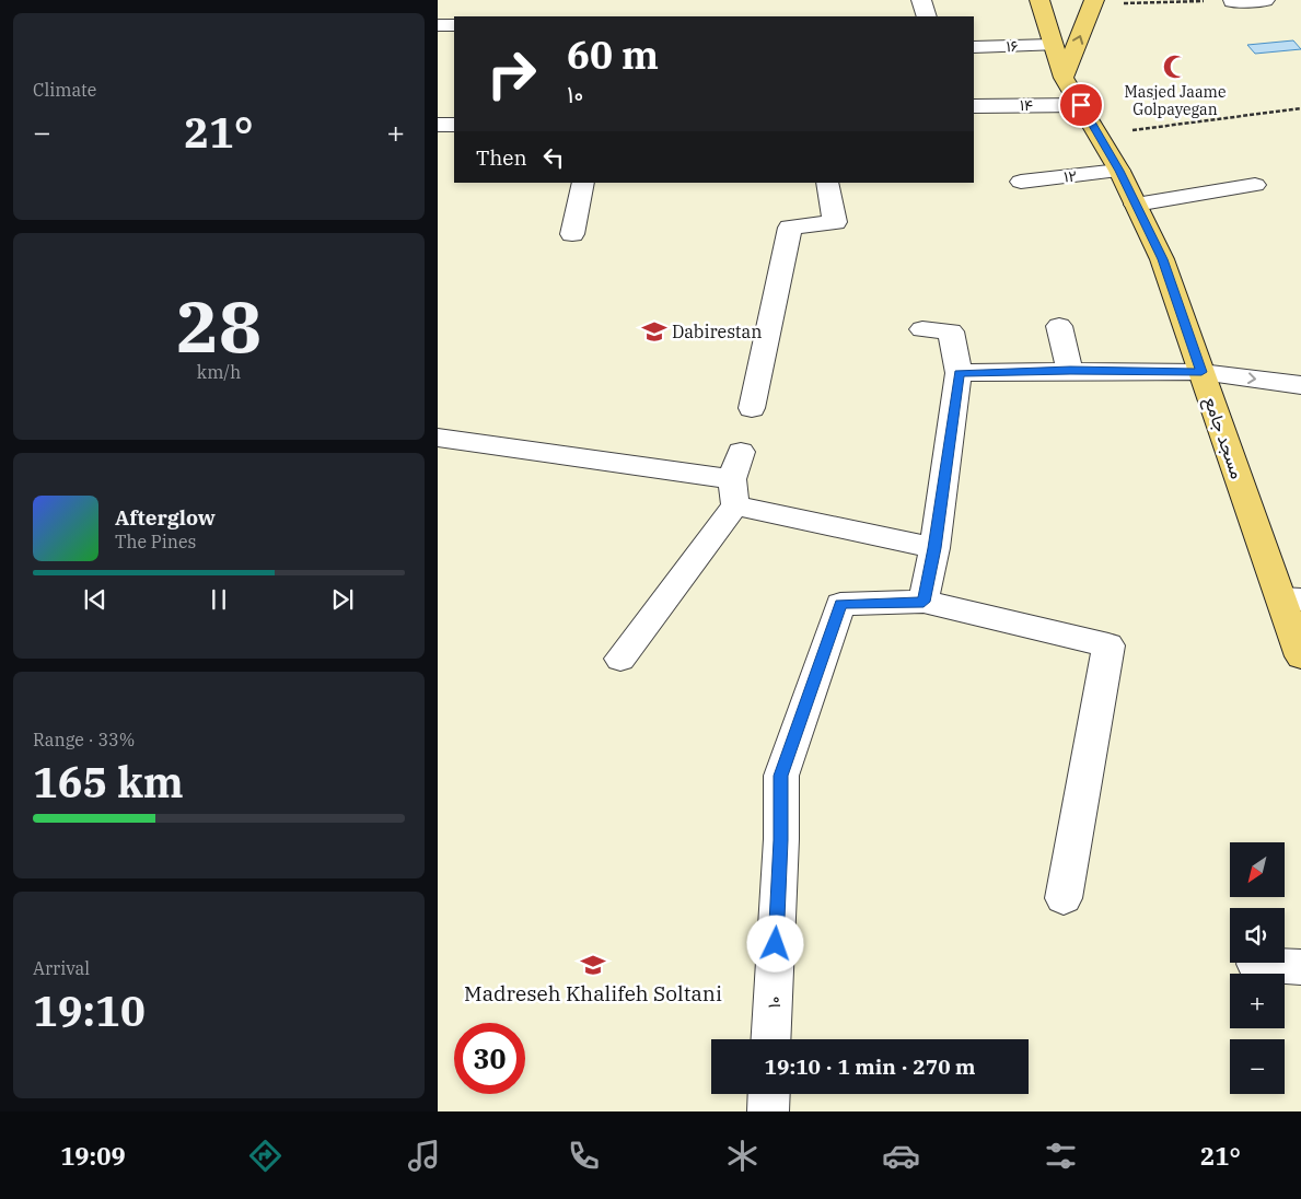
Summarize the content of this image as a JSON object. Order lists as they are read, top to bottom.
{
  "streets": {
    "main road": ["مسجد جامع"],
    "street": [
      "۱۶",
      "۱۴",
      "۱۲",
      "۱۰"
    ]
  },
  "crossings": [
    ["۱۶", "مسجد جامع"],
    ["۱۴", "مسجد جامع"],
    ["۱۲", "مسجد جامع"]
  ],
  "places": {
    "mosque": ["Masjed Jaame Golpayegan"],
    "school or university": ["Dabirestan", "Madreseh Khalifeh Soltani"]
  },
  "north": "bottom left",
  "page": {
    "tile": [
      "Climate",
      ["28", "km/h"],
      ["Range · 33%", "165 km"],
      ["Arrival", "19:10"]
    ],
    "turn": ["60 m", "۱۰"],
    "heat": ["−", "21°", "+"],
    "then": "Then",
    "song": ["Afterglow", "The Pines"],
    "map_buttons": ["+", "−"],
    "limit": "30",
    "trip": "19:10 · 1 min · 270 m",
    "tabs": ["19:09", "21°"]
  }
}
